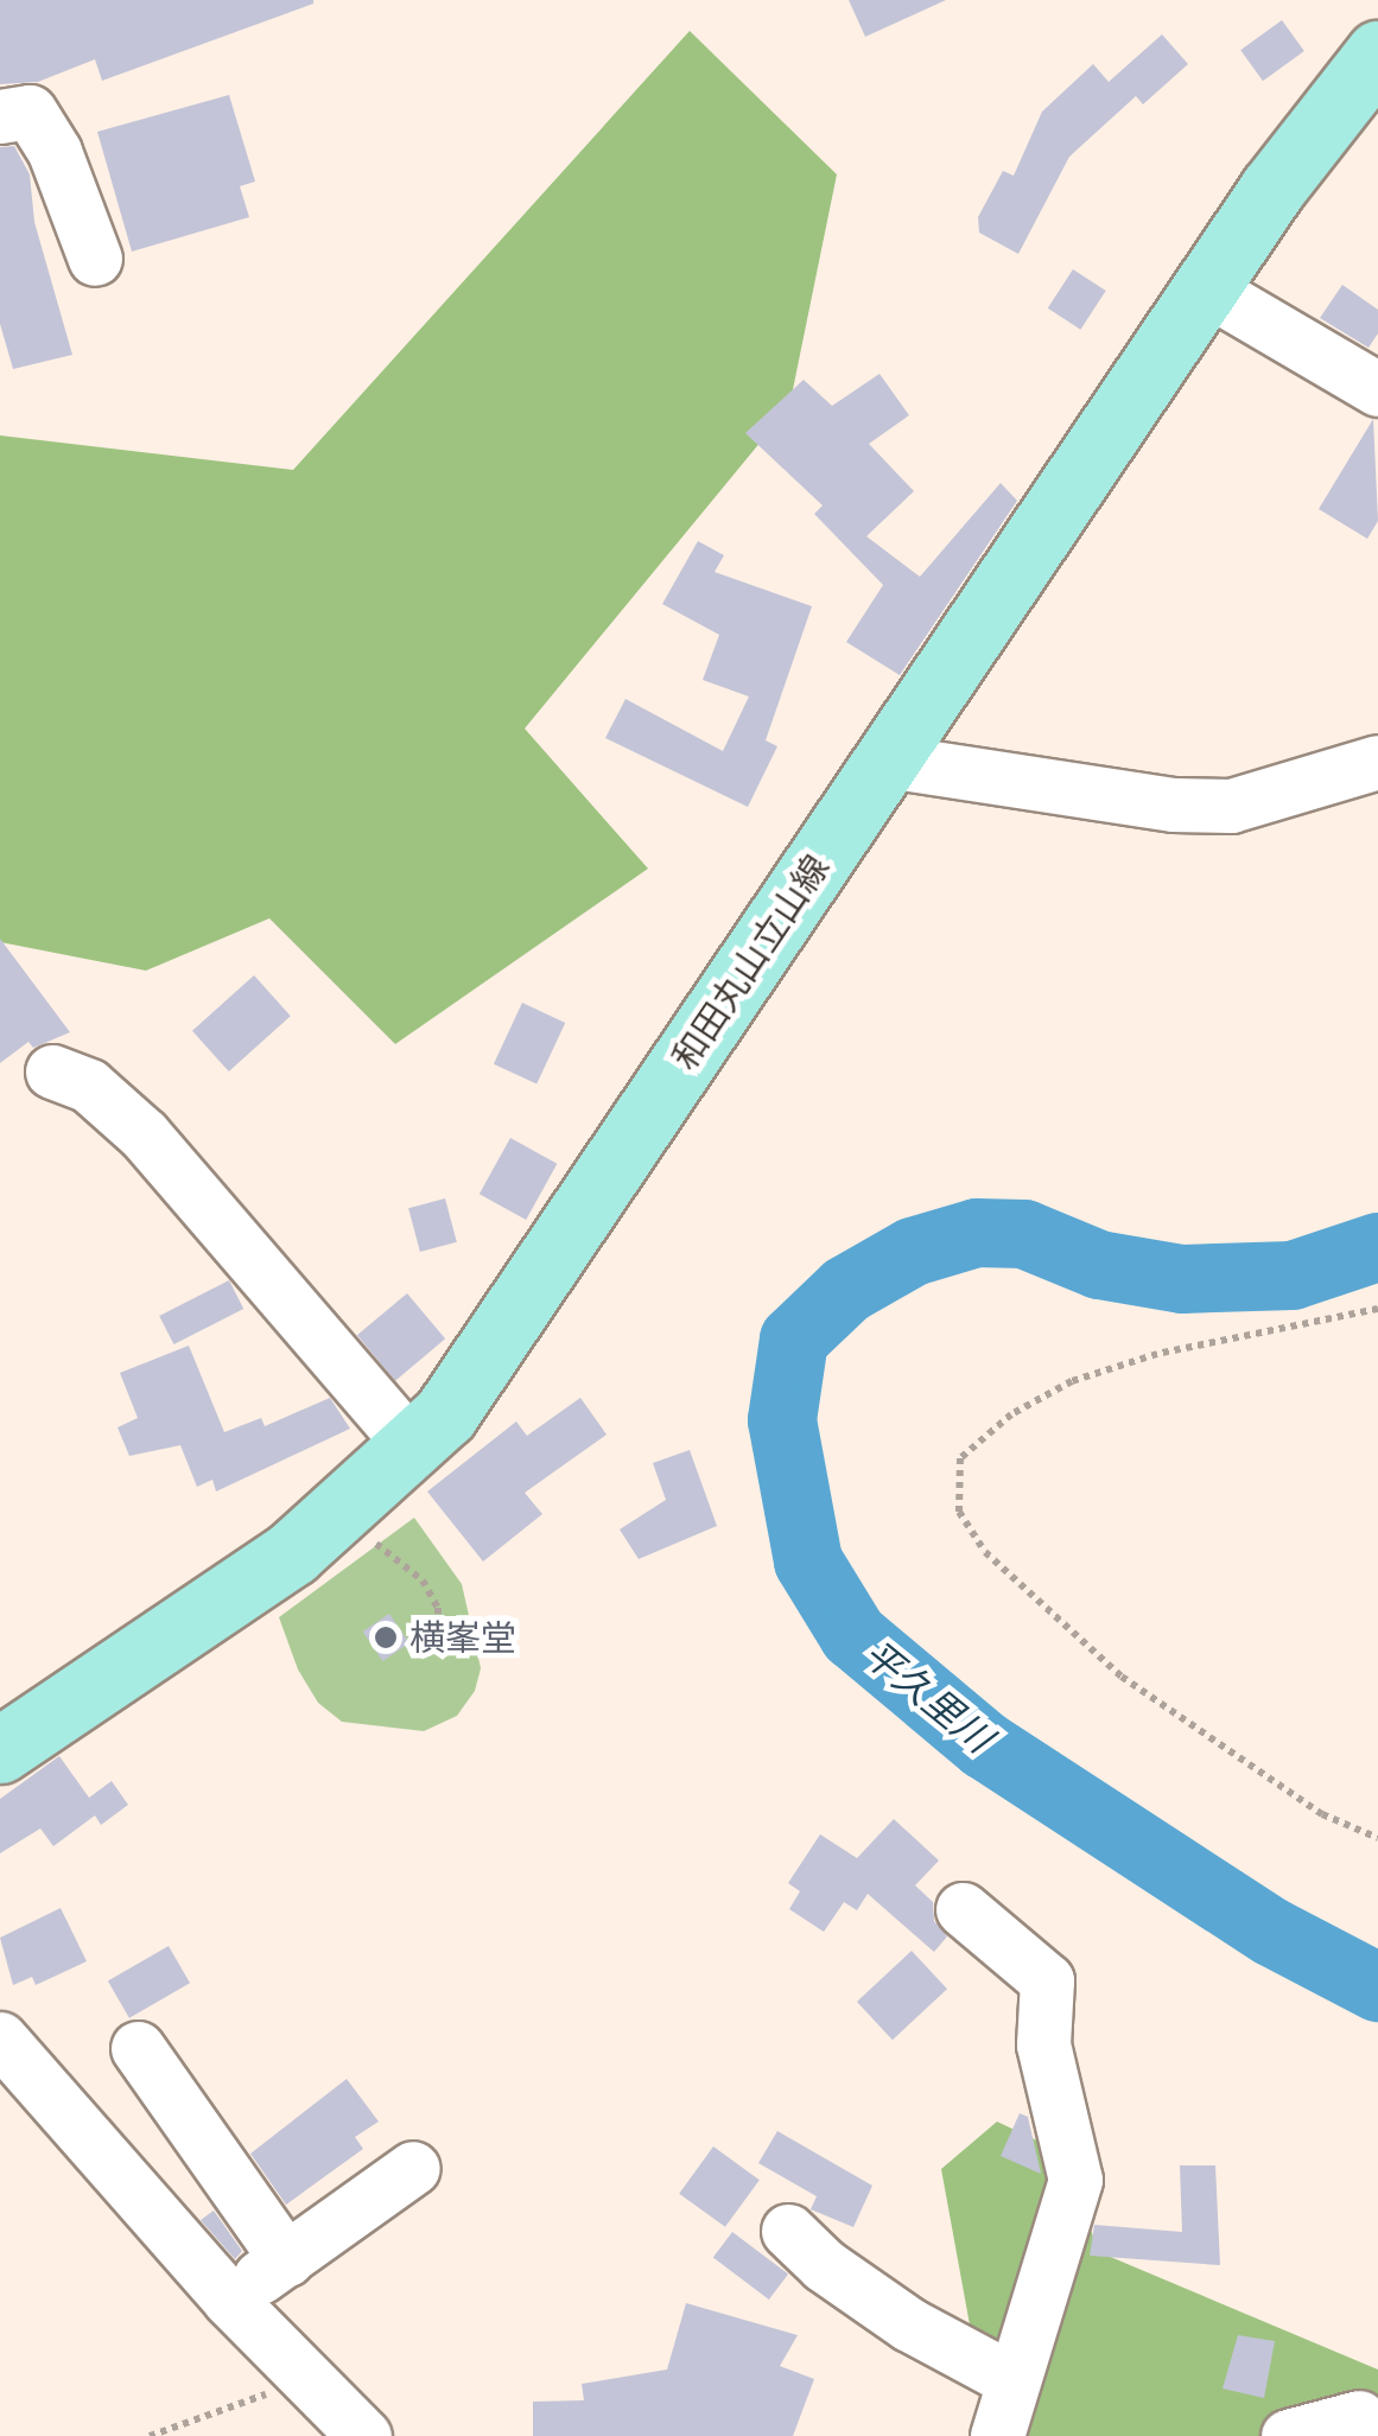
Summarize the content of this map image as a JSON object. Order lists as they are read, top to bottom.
{
  "streets": {
    "main road": ["和田丸山立山線"]
  },
  "water": ["平久里川"],
  "places": ["横峯堂"]
}
